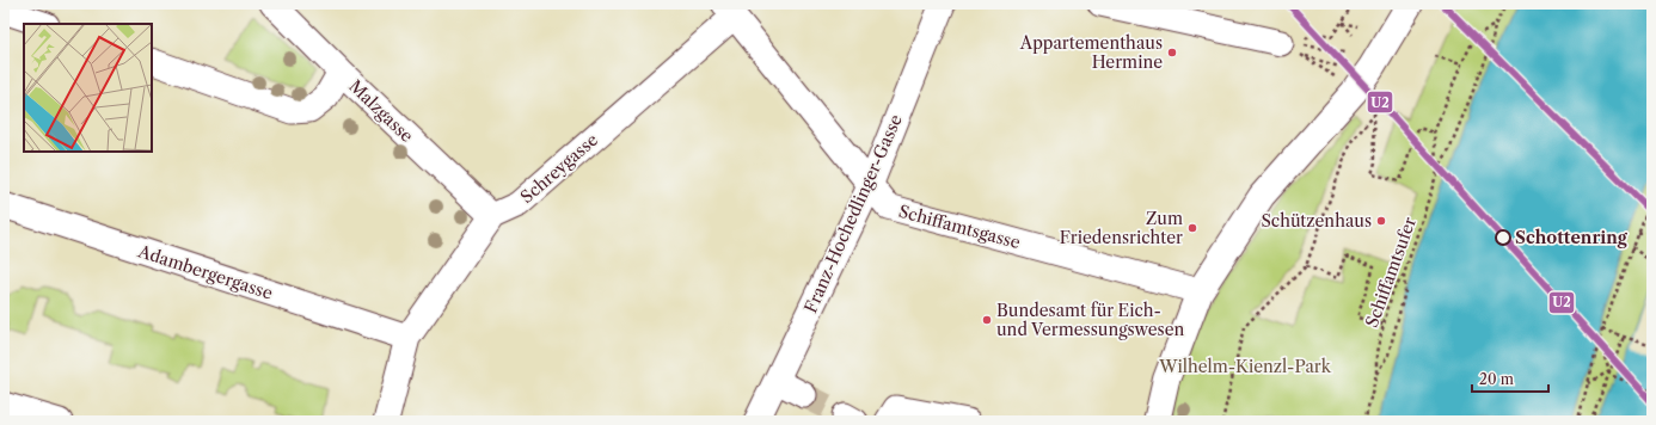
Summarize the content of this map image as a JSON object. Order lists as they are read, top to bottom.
{
  "streets": {
    "street": [
      "Malzgasse",
      "Schreygasse",
      "Franz-Hochedlinger-Gasse",
      "Schiffamtsgasse",
      "Adambergergasse"
    ],
    "path": ["Schiffamtsufer"]
  },
  "crossings": [
    ["Malzgasse", "Schreygasse"],
    ["Schreygasse", "Schiffamtsgasse"],
    ["Franz-Hochedlinger-Gasse", "Schiffamtsgasse"]
  ],
  "parks": ["Wilhelm-Kienzl-Park"],
  "places": [
    "Appartementhaus Hermine",
    "Schützenhaus",
    "Zum Friedensrichter",
    "Schottenring",
    "Bundesamt für Eich- und Vermessungswesen"
  ],
  "lines": ["transit line U2"],
  "scale_bar": "20 m"
}
